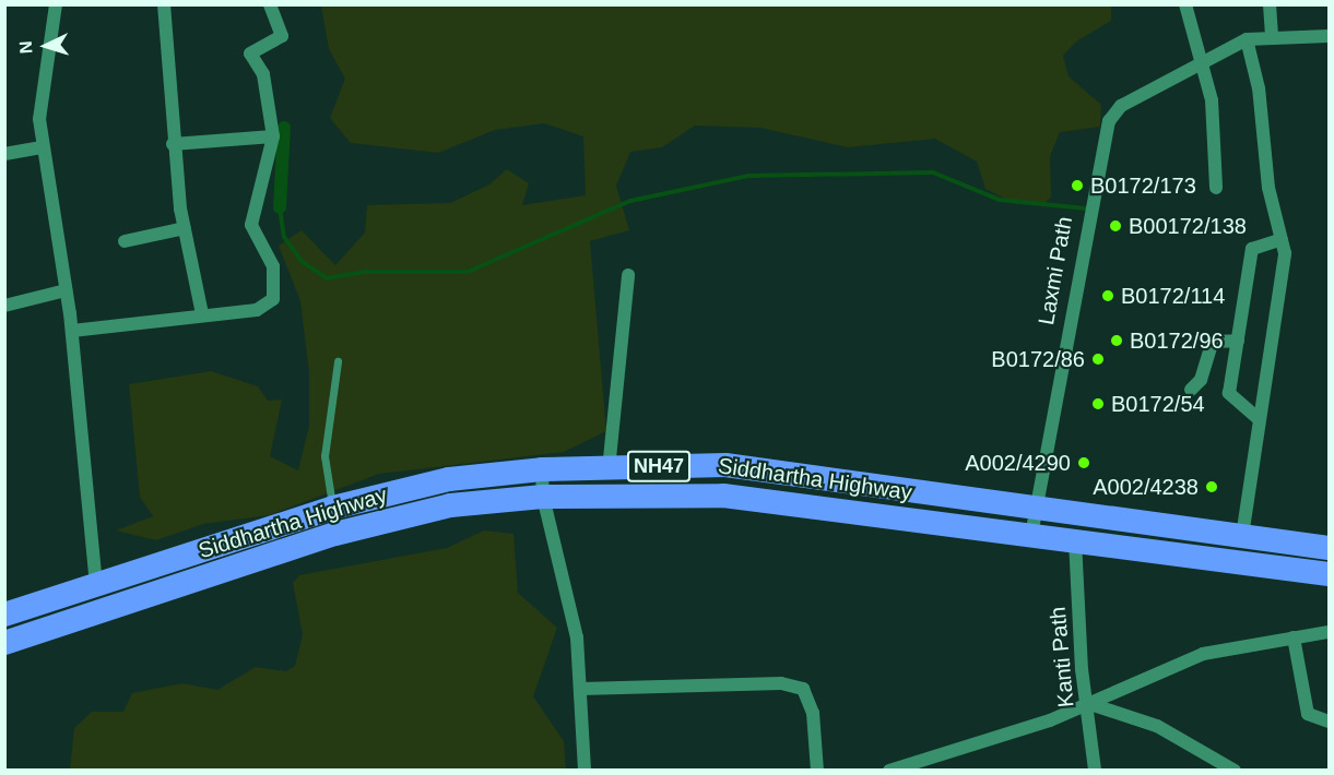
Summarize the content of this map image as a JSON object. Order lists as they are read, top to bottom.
{
  "streets": {
    "highway": ["NH47", "Siddhartha Highway"],
    "street": ["Laxmi Path", "Kanti Path"]
  },
  "crossings": [
    ["Laxmi Path", "Siddhartha Highway"],
    ["Siddhartha Highway", "Kanti Path"]
  ],
  "places": [
    "B0172/173",
    "B00172/138",
    "B0172/114",
    "B0172/96",
    "B0172/86",
    "B0172/54",
    "A002/4290",
    "A002/4238"
  ],
  "north": "left"
}
